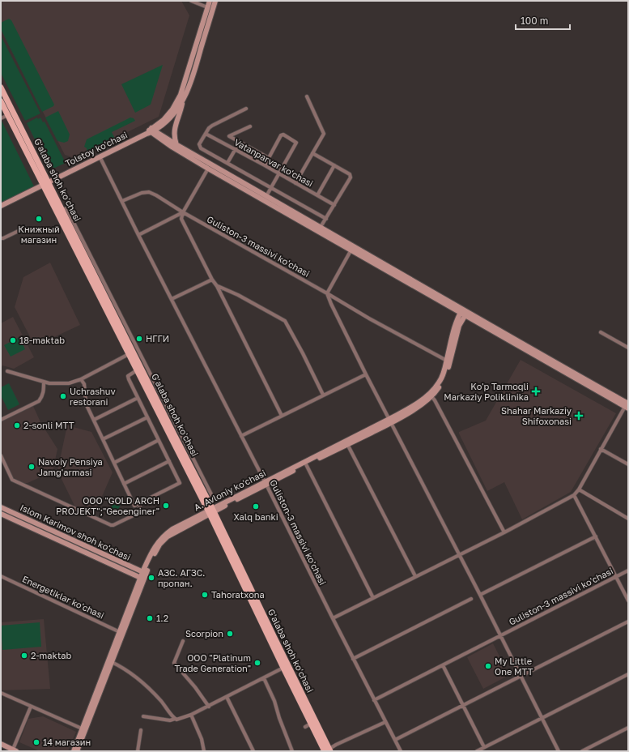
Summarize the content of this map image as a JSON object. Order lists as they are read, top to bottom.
{
  "streets": {
    "main road": ["G'alaba shoh ko'chasi"],
    "street": [
      "Tolstoy ko'chasi",
      "Vatanparvar ko'chasi",
      "Guliston-3 massivi ko'chasi",
      "A. Avloniy ko'chasi",
      "Islom Karimov shoh ko'chasi",
      "Energetiklar ko'chasi"
    ]
  },
  "crossings": [
    ["Tolstoy ko'chasi", "G'alaba shoh ko'chasi"],
    ["Tolstoy ko'chasi", "Guliston-3 massivi ko'chasi"],
    ["G'alaba shoh ko'chasi", "A. Avloniy ko'chasi"],
    ["Guliston-3 massivi ko'chasi", "A. Avloniy ko'chasi"],
    ["A. Avloniy ko'chasi", "Islom Karimov shoh ko'chasi"],
    ["A. Avloniy ko'chasi", "Energetiklar ko'chasi"]
  ],
  "places": {
    "other": [
      "Книжный магазин",
      "НГГИ",
      "18-maktab",
      "Uchrashuv restorani",
      "2-sonli MTT",
      "Navoiy Pensiya Jamg'armasi",
      "ООО \"GOLD ARCH PROJEKT\";\"Geoenginer\"",
      "Xalq banki",
      "АЗС. АГЗС. пропан.",
      "Tahoratxona",
      "1.2",
      "Scorpion",
      "2-maktab",
      "OOO \"Platinum Trade Generation\"",
      "My Little One MTT",
      "14 магазин"
    ],
    "health": ["Ko'p Tarmoqli Markaziy Poliklinika", "Shahar Markaziy Shifoxonasi"]
  },
  "scale_bar": "100 m"
}
